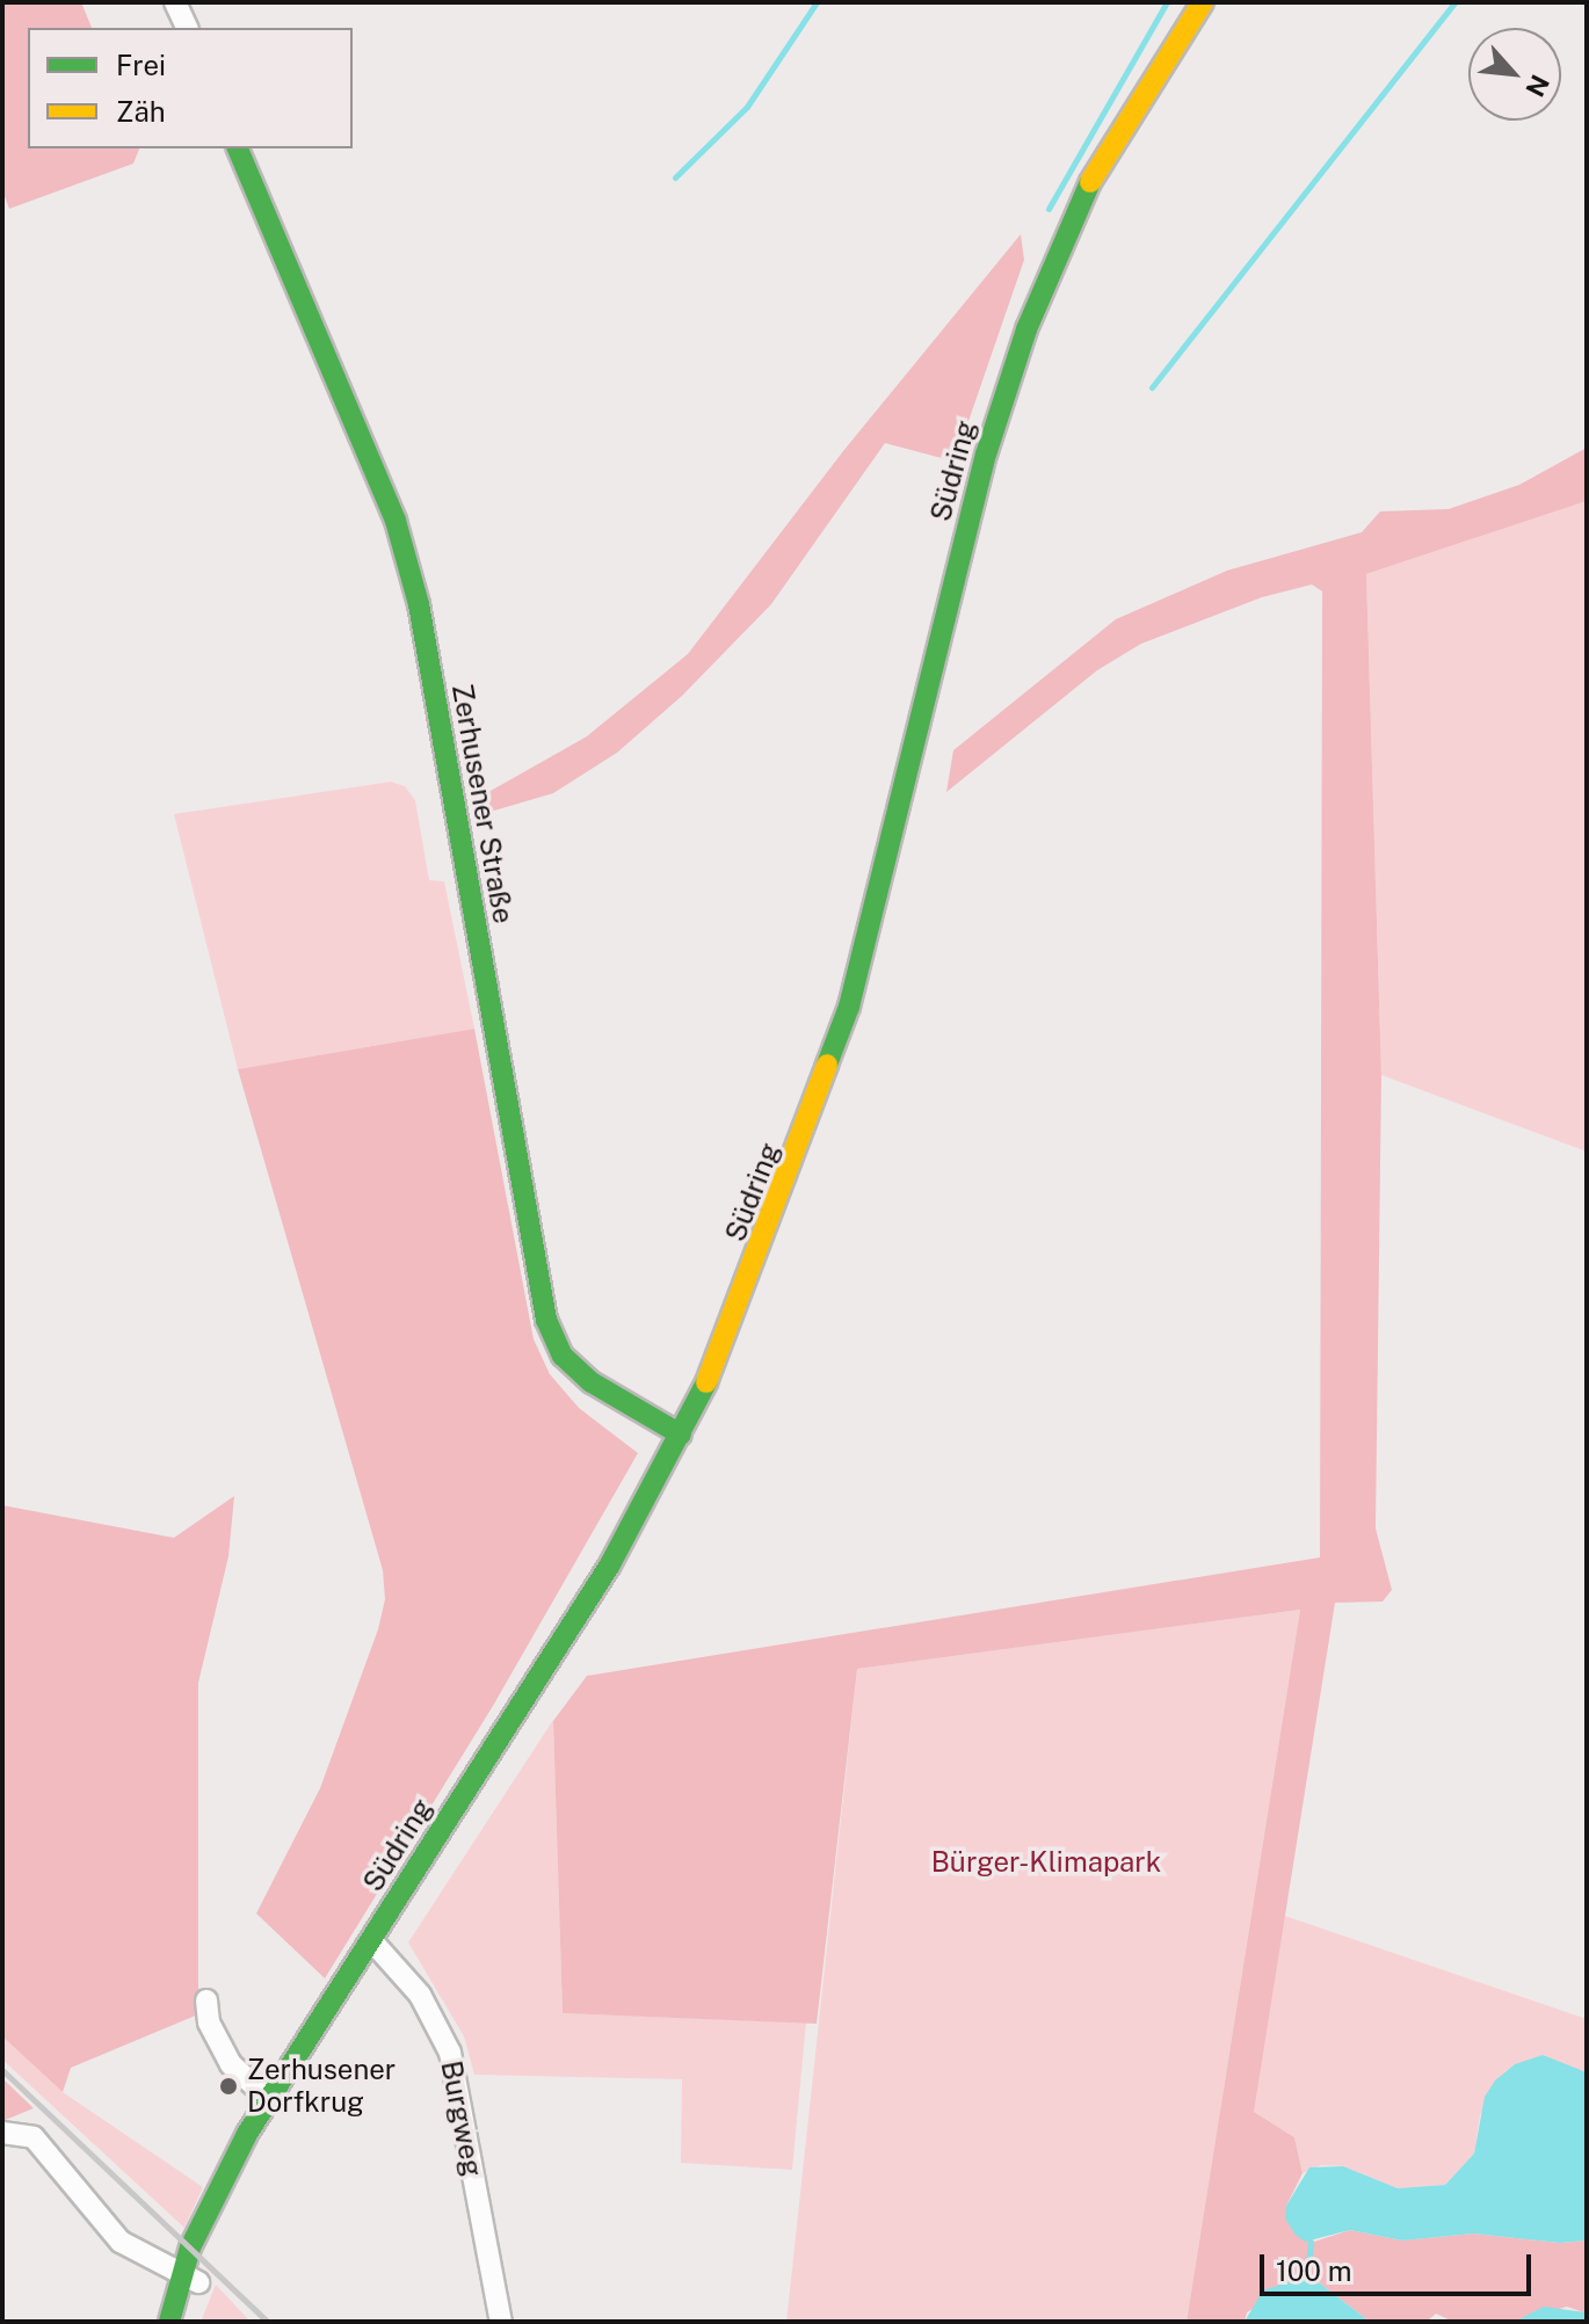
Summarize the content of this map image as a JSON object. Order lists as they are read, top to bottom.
{
  "streets": {
    "main road": ["Südring", "Zerhusener Straße"],
    "street": ["Burgweg"]
  },
  "crossings": [
    ["Südring", "Zerhusener Straße"],
    ["Südring", "Burgweg"]
  ],
  "parks": ["Bürger-Klimapark"],
  "places": ["Zerhusener Dorfkrug"],
  "legend": ["Frei", "Zäh"],
  "scale_bar": "100 m",
  "north": "bottom right"
}
